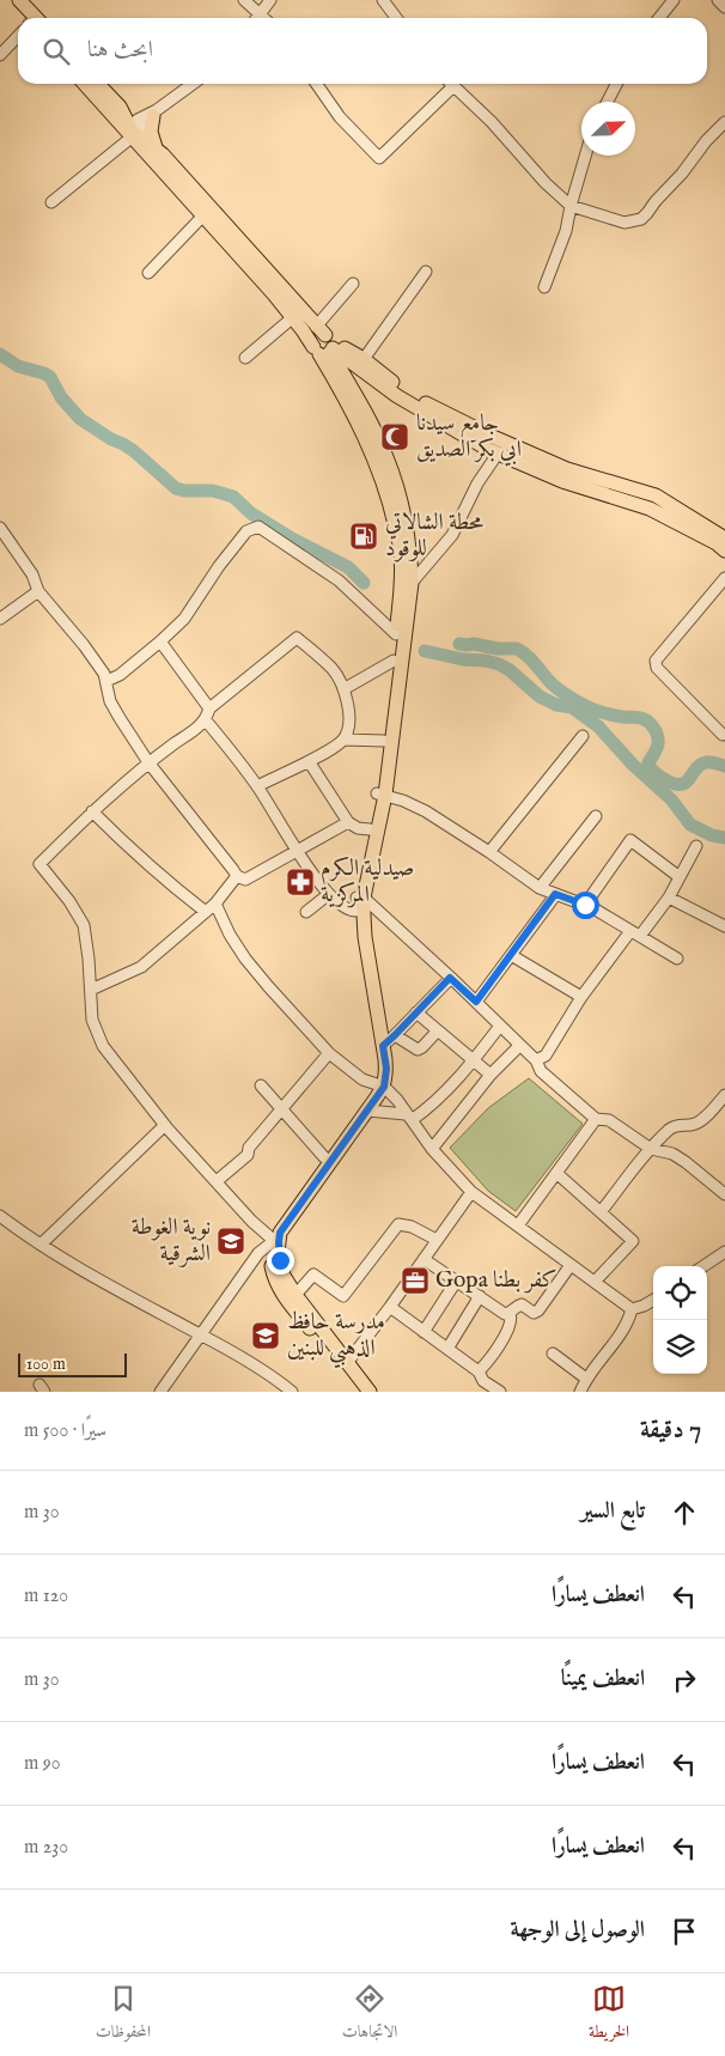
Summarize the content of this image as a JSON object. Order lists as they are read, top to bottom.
{
  "places": {
    "mosque": ["جامع سيدنا ابي بكر الصديق"],
    "fuel station": ["محطة الشالاتي للوقود"],
    "pharmacy": ["صيدلية الكرم المركزية"],
    "school or university": ["نوية الغوطة الشرقية", "مدرسة حافظ الذهبي للبنين"],
    "office": ["Gopa كفر بطنا"]
  },
  "scale_bar": "100 m",
  "north": "top right",
  "page": {
    "search": "ابحث هنا",
    "scale": "100 m",
    "heading": ["7 دقيقة", "سيرًا · 500 m"],
    "list": [
      ["تابع السير", "30 m"],
      ["انعطف يسارًا", "120 m"],
      ["انعطف يمينًا", "30 m"],
      ["انعطف يسارًا", "90 m"],
      ["انعطف يسارًا", "230 m"],
      "الوصول إلى الوجهة"
    ],
    "nav": ["الخريطة", "الاتجاهات", "المحفوظات"]
  }
}
